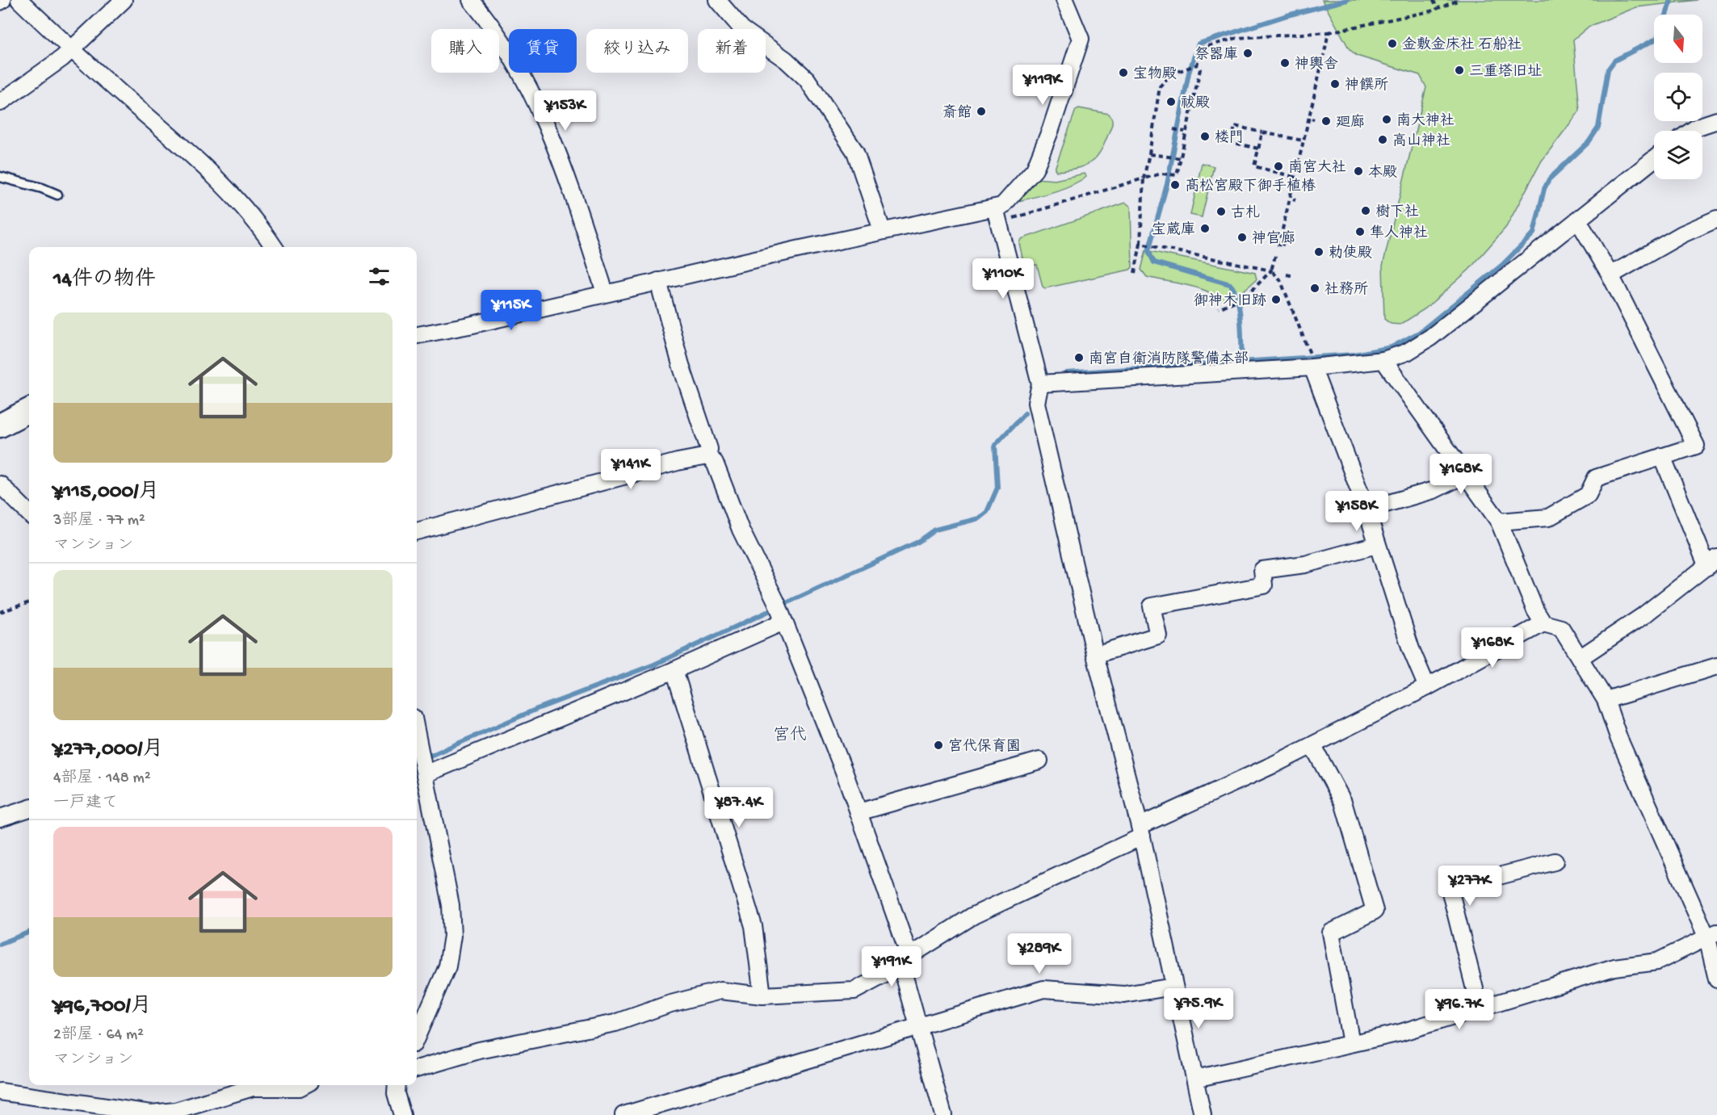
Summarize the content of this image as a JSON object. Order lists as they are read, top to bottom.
{
  "districts": ["宮代"],
  "places": [
    "金敷金床社 石船社",
    "祭器庫",
    "神輿舎",
    "三重塔旧址",
    "宝物殿",
    "神饌所",
    "祓殿",
    "斎館",
    "南大神社",
    "廻廊",
    "楼門",
    "高山神社",
    "南宮大社",
    "本殿",
    "髙松宮殿下御手植椿",
    "樹下社",
    "古札",
    "宝蔵庫",
    "隼人神社",
    "神官廊",
    "勅使殿",
    "社務所",
    "御神木旧跡",
    "南宮自衛消防隊警備本部",
    "宮代保育園"
  ],
  "north": "bottom",
  "page": {
    "chip": [
      "購入",
      "賃貸",
      "絞り込み",
      "新着"
    ],
    "price": [
      "¥119K",
      "¥153K",
      "¥110K",
      "¥115K",
      "¥141K",
      "¥168K",
      "¥158K",
      "¥168K",
      "¥87.4K",
      "¥277K",
      "¥289K",
      "¥191K",
      "¥75.9K",
      "¥96.7K"
    ],
    "heading": "14件の物件",
    "list": [
      {
        "name": "¥115,000/月",
        "note": "3部屋 · 77 m² · マンション"
      },
      {
        "name": "¥277,000/月",
        "note": "4部屋 · 148 m² · 一戸建て"
      },
      {
        "name": "¥96,700/月",
        "note": "2部屋 · 64 m² · マンション"
      }
    ]
  }
}
